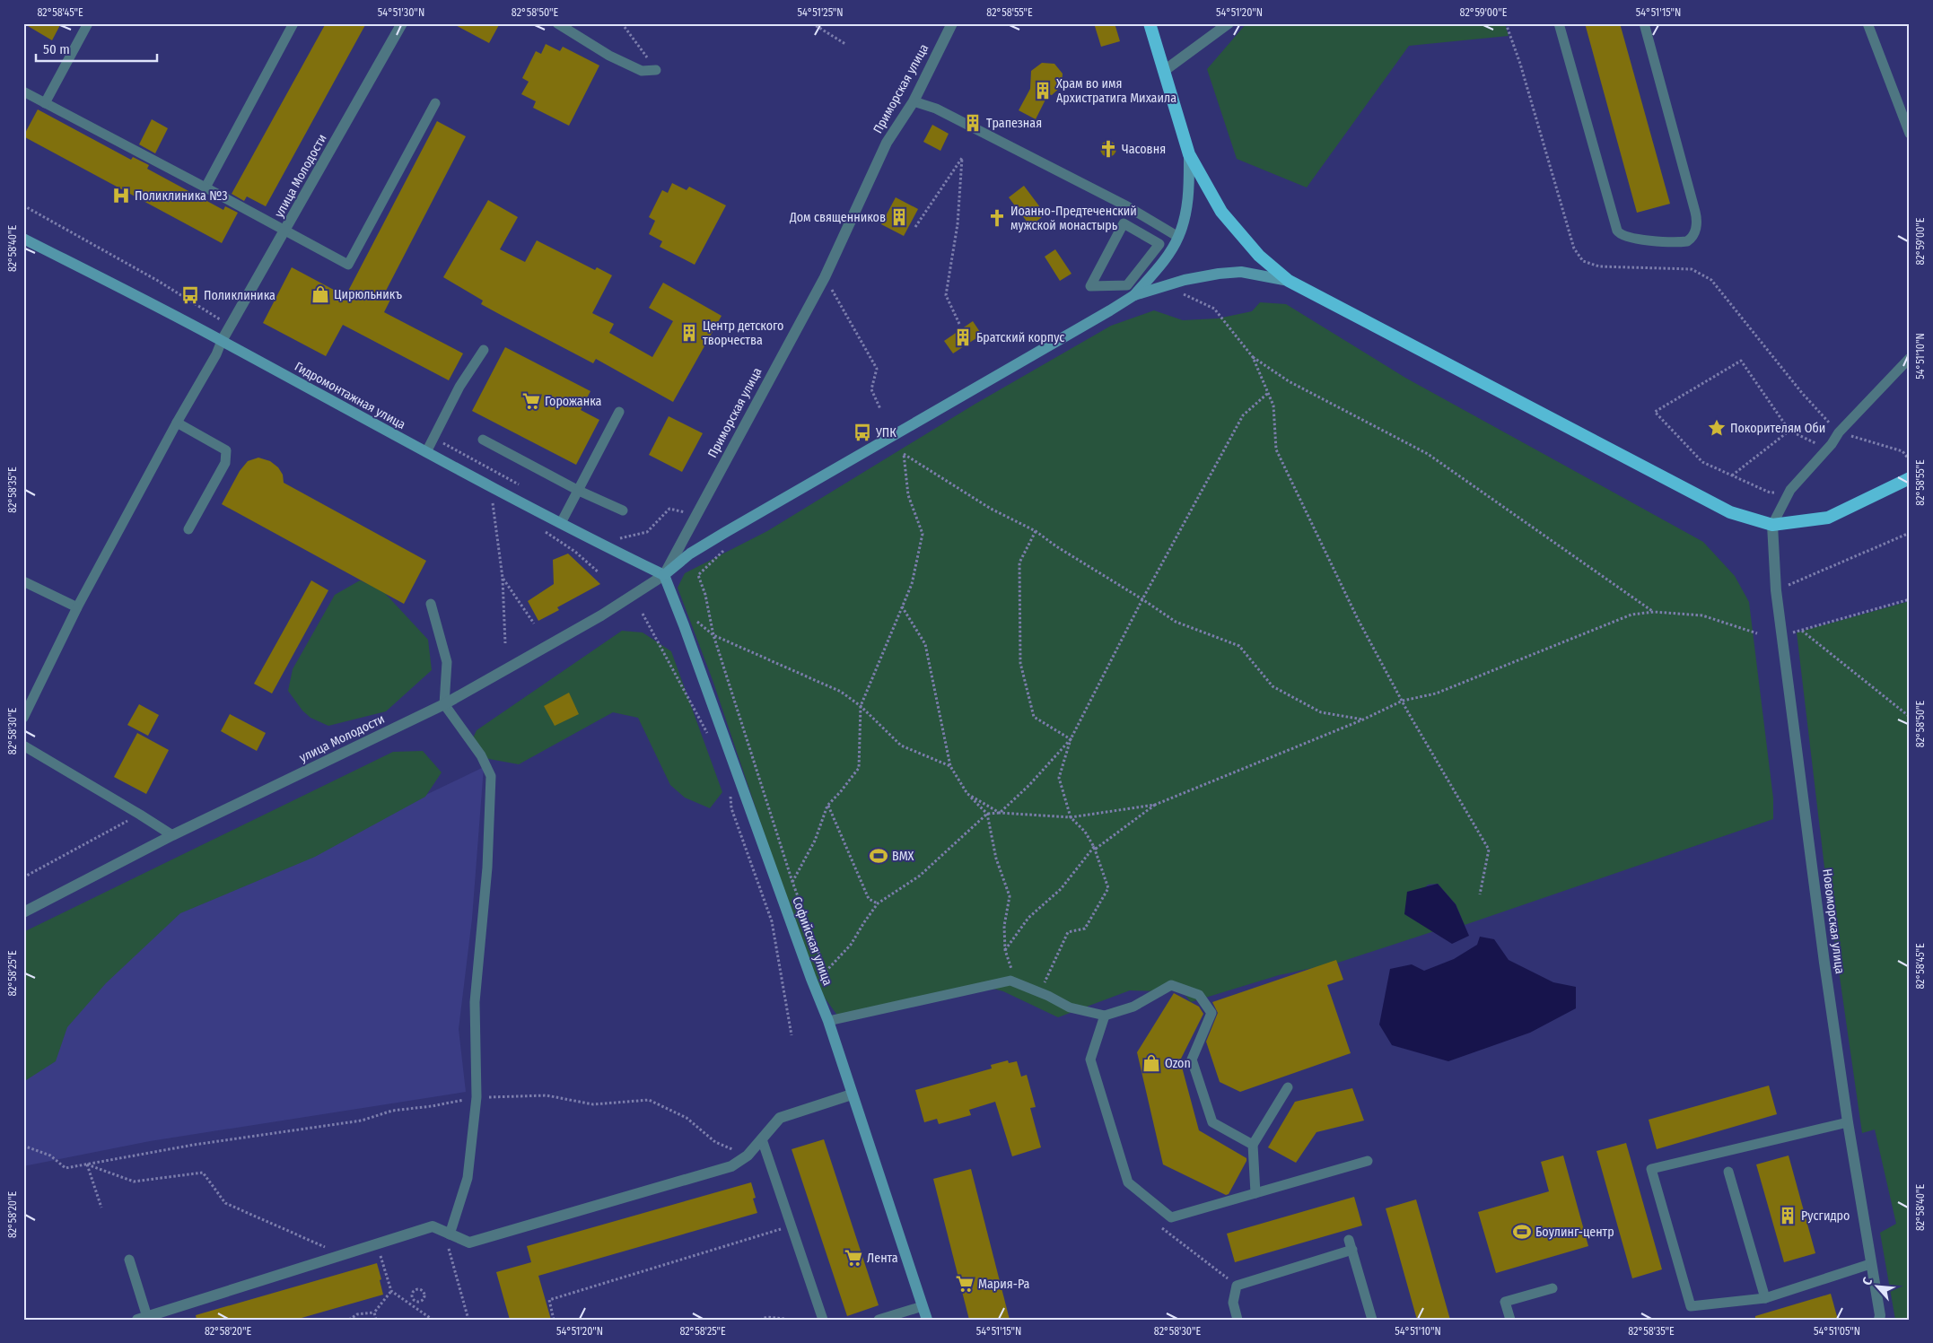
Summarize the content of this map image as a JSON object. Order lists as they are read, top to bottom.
{
  "streets": {
    "main road": ["Гидромонтажная улица", "Софийская улица"],
    "street": ["Приморская улица", "улица Молодости", "Новоморская улица"]
  },
  "crossings": [
    ["Приморская улица", "улица Молодости"],
    ["Приморская улица", "Гидромонтажная улица"],
    ["Приморская улица", "Софийская улица"],
    ["улица Молодости", "Гидромонтажная улица"],
    ["улица Молодости", "Софийская улица"],
    ["Гидромонтажная улица", "Софийская улица"]
  ],
  "places": {
    "building": [
      "Храм во имя Архистратига Михаила",
      "Трапезная",
      "Дом священников",
      "Центр детского творчества",
      "Братский корпус",
      "Русгидро"
    ],
    "church": ["Часовня", "Иоанно-Предтеченский мужской монастырь"],
    "hospital": ["Поликлиника №3"],
    "shop": ["Цирюльникъ", "Ozon"],
    "bus stop": ["Поликлиника", "УПК"],
    "supermarket": ["Горожанка", "Лента", "Мария-Ра"],
    "place": ["Покорителям Оби"],
    "sports": ["BMX", "Боулинг-центр"]
  },
  "scale_bar": "50 m",
  "north": "top left",
  "coordinates": [
    "82°58'45\"E",
    "54°51'30\"N",
    "82°58'50\"E",
    "54°51'25\"N",
    "82°58'55\"E",
    "54°51'20\"N",
    "82°59'00\"E",
    "54°51'15\"N",
    "82°58'40\"E",
    "54°51'10\"N",
    "82°58'35\"E",
    "82°58'30\"E",
    "82°58'25\"E",
    "82°58'20\"E",
    "54°51'05\"N"
  ]
}
